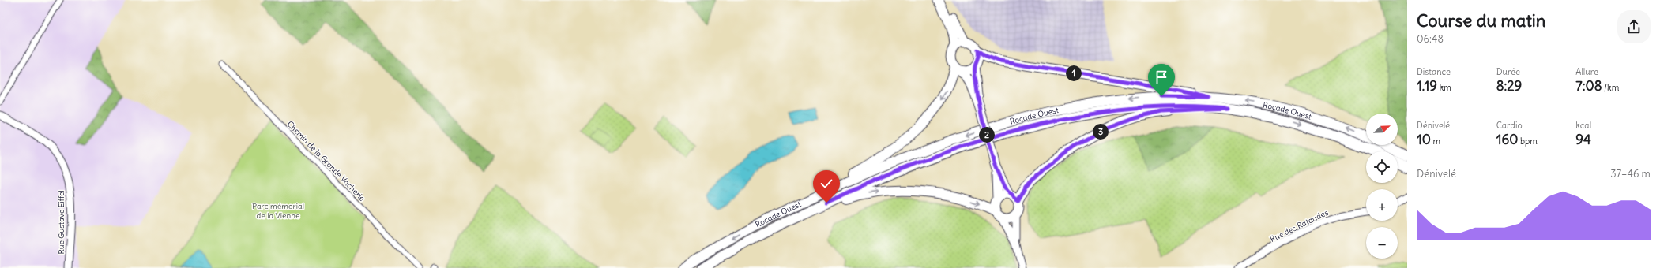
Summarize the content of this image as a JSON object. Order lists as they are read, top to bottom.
{
  "streets": {
    "main road": ["Rocade Ouest"],
    "street": ["Chemin de la Grande Vacherie", "Rue Gustave Eiffel", "Rue des Rataudes"]
  },
  "parks": ["Parc mémorial de la Vienne"],
  "north": "top right",
  "page": {
    "heading": ["Course du matin", "06:48"],
    "stats": [
      ["Distance", "1.19 km"],
      ["Durée", "8:29"],
      ["Allure", "7:08 /km"],
      ["Dénivelé", "10 m"],
      ["Cardio", "160 bpm"],
      ["kcal", "94"]
    ],
    "pins": ["1", "3", "2"],
    "map_buttons": ["+", "−"],
    "chart": ["Dénivelé", "37–46 m"]
  }
}
